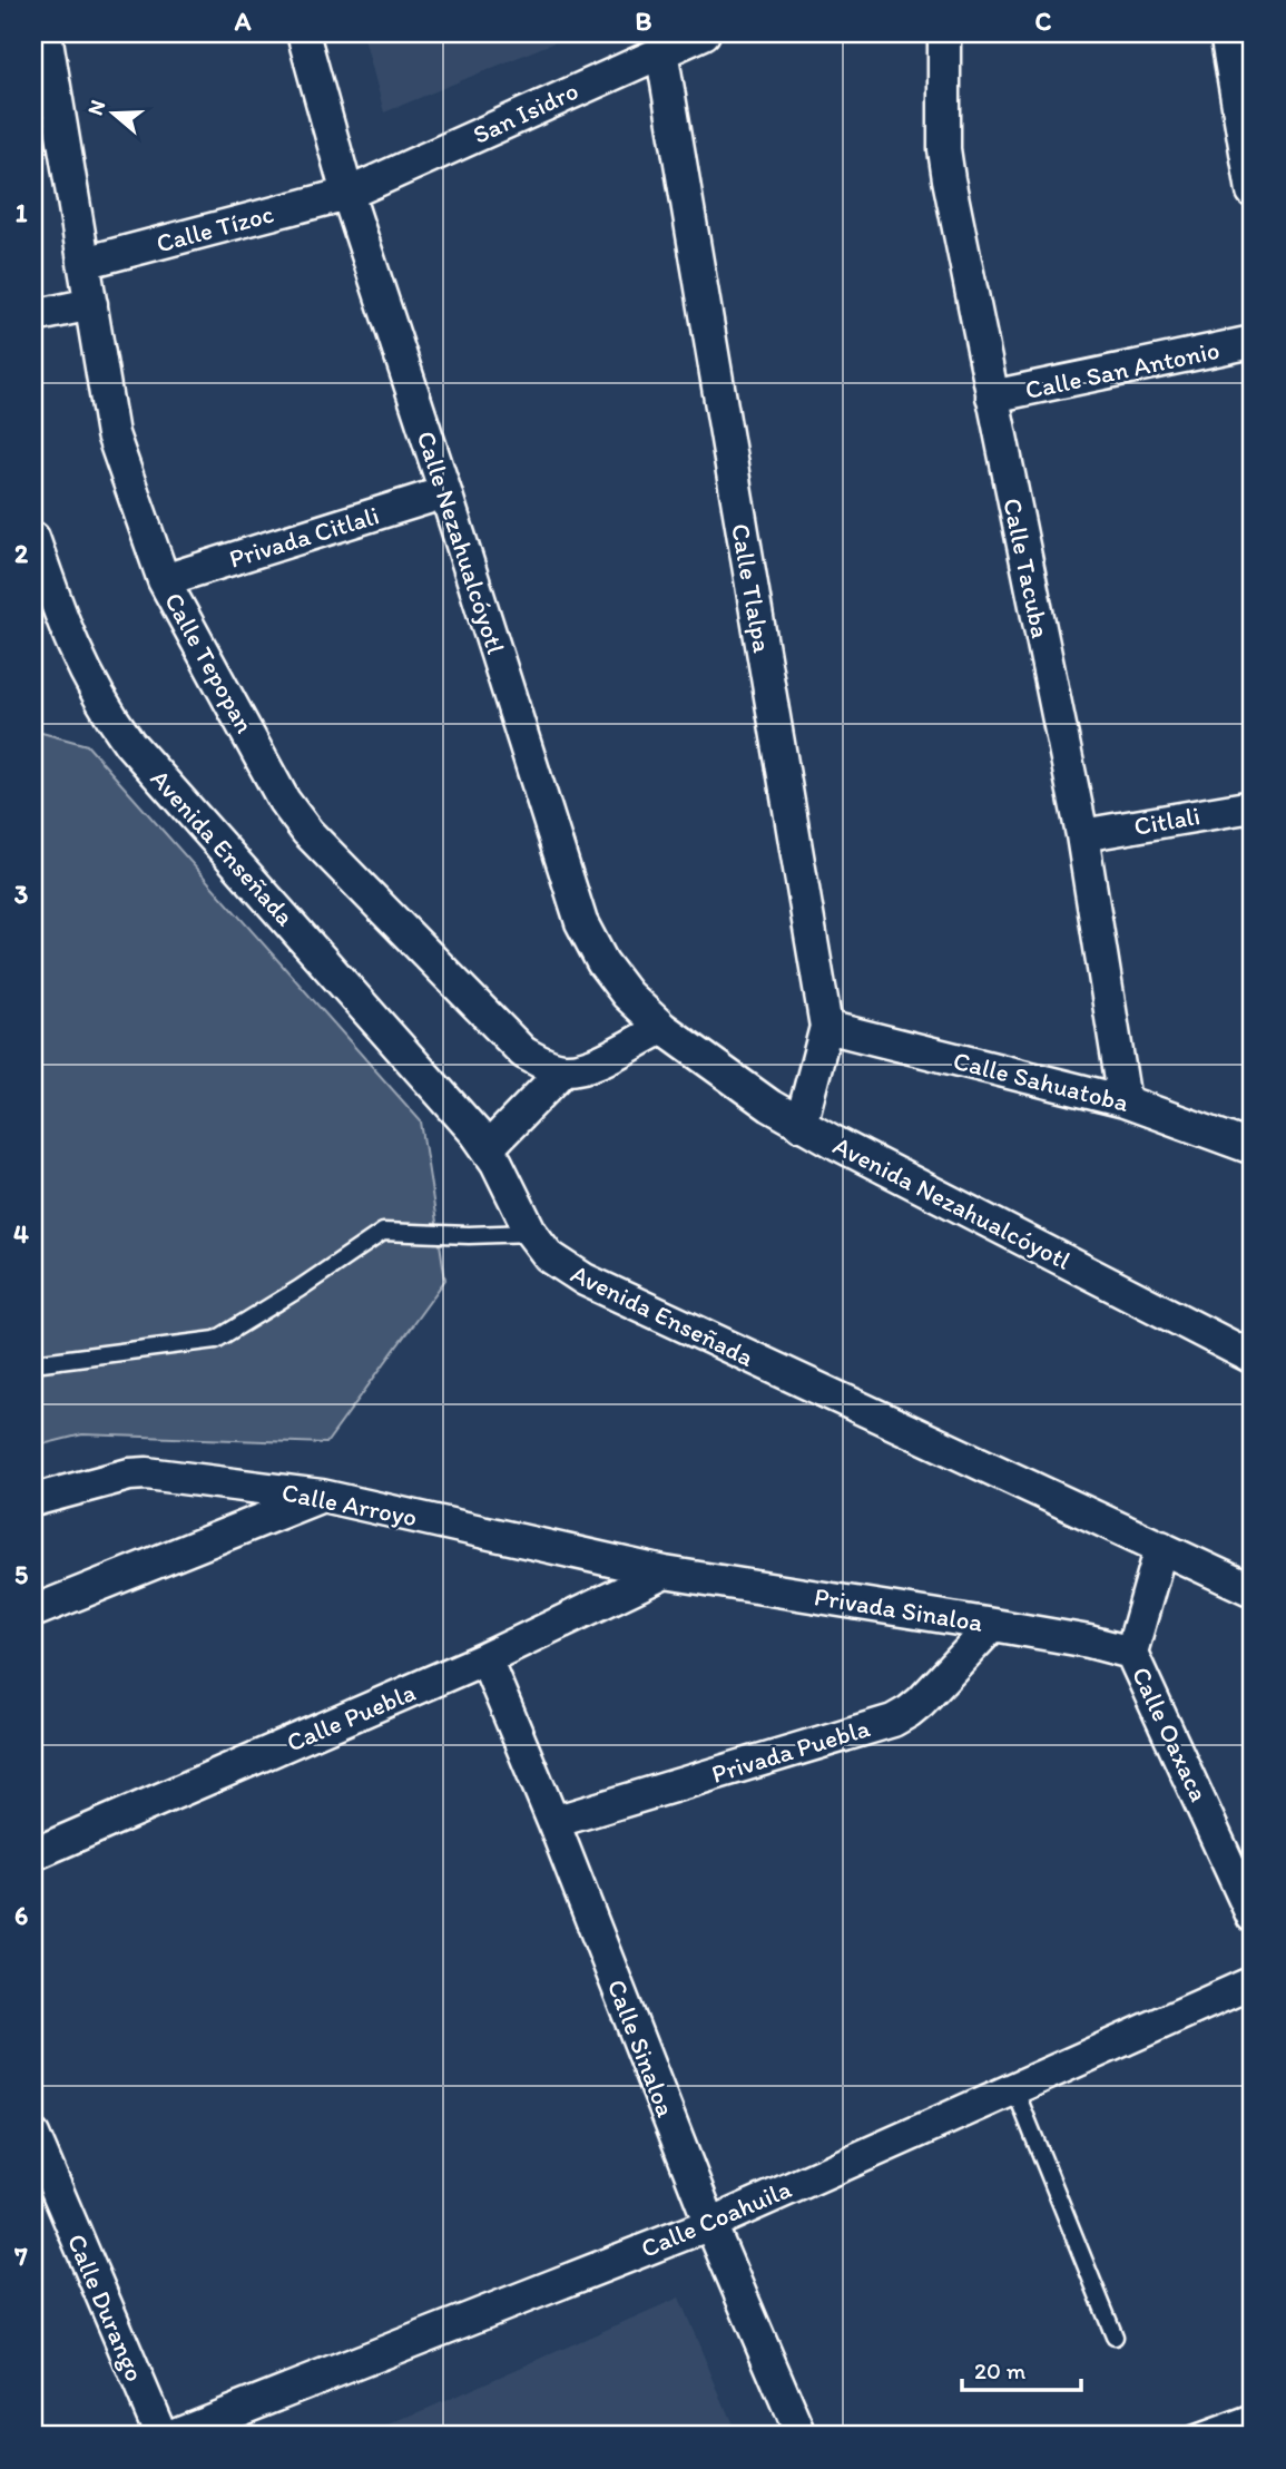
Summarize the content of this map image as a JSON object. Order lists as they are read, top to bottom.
{
  "streets": {
    "street": [
      "San Isidro",
      "Calle Tízoc",
      "Calle San Antonio",
      "Privada Citlali",
      "Calle Nezahualcóyotl",
      "Calle Tacuba",
      "Calle Tlalpa",
      "Calle Tepopan",
      "Citlali",
      "Avenida Enseñada",
      "Calle Sahuatoba",
      "Avenida Nezahualcóyotl",
      "Calle Arroyo",
      "Privada Sinaloa",
      "Calle Puebla",
      "Calle Oaxaca",
      "Privada Puebla",
      "Calle Sinaloa",
      "Calle Coahuila",
      "Calle Durango"
    ]
  },
  "crossings": [
    ["San Isidro", "Calle Tízoc"],
    ["San Isidro", "Calle Nezahualcóyotl"],
    ["San Isidro", "Calle Tlalpa"],
    ["Calle Tízoc", "Calle Nezahualcóyotl"],
    ["Calle Tízoc", "Calle Tepopan"],
    ["Calle San Antonio", "Calle Tacuba"],
    ["Privada Citlali", "Calle Nezahualcóyotl"],
    ["Privada Citlali", "Calle Tepopan"],
    ["Calle Nezahualcóyotl", "Avenida Nezahualcóyotl"],
    ["Calle Tacuba", "Citlali"],
    ["Calle Tacuba", "Calle Sahuatoba"],
    ["Calle Tlalpa", "Calle Sahuatoba"],
    ["Calle Tlalpa", "Avenida Nezahualcóyotl"],
    ["Avenida Enseñada", "Calle Oaxaca"],
    ["Calle Arroyo", "Privada Sinaloa"],
    ["Calle Arroyo", "Calle Puebla"],
    ["Privada Sinaloa", "Calle Puebla"],
    ["Privada Sinaloa", "Calle Oaxaca"],
    ["Privada Sinaloa", "Privada Puebla"],
    ["Calle Puebla", "Calle Sinaloa"],
    ["Privada Puebla", "Calle Sinaloa"],
    ["Calle Sinaloa", "Calle Coahuila"]
  ],
  "scale_bar": "20 m",
  "north": "left",
  "grid": {
    "columns": ["A", "B", "C"],
    "rows": [
      "1",
      "2",
      "3",
      "4",
      "5",
      "6",
      "7"
    ]
  }
}
